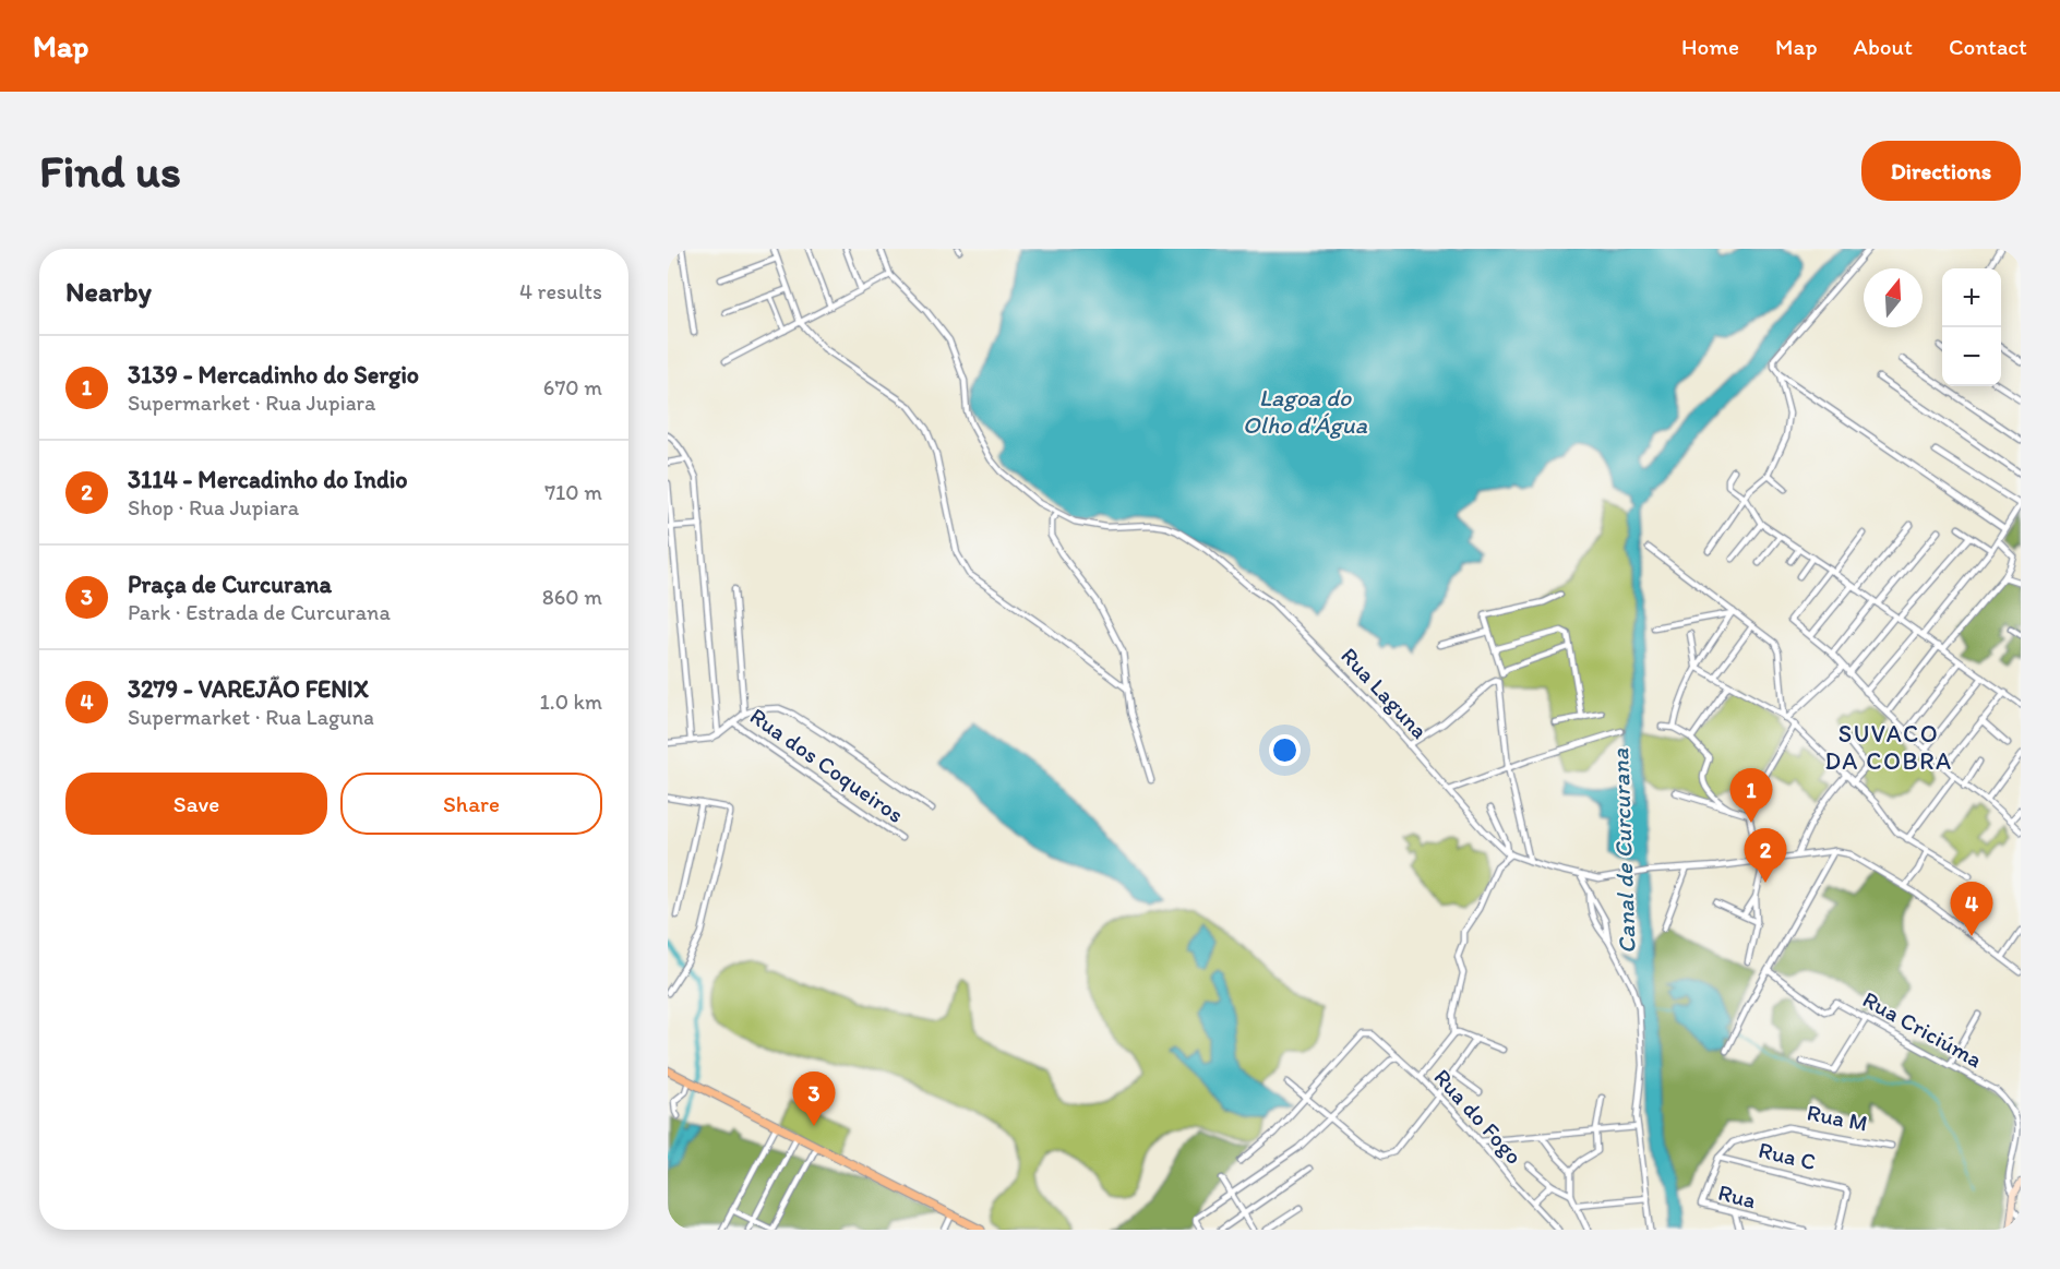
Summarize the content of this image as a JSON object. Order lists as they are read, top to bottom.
{
  "streets": {
    "street": [
      "Rua Laguna",
      "Rua dos Coqueiros",
      "Rua Criciúma",
      "Rua do Fogo",
      "Rua M",
      "Rua C",
      "Rua"
    ]
  },
  "crossings": [
    ["Rua M", "Rua C"],
    ["Rua M", "Rua"],
    ["Rua C", "Rua"]
  ],
  "districts": ["SUVACO DA COBRA"],
  "water": ["Lagoa do Olho d'Água", "Canal de Curcurana"],
  "north": "top",
  "page": {
    "header": "Map",
    "nav": [
      "Home",
      "Map",
      "About",
      "Contact"
    ],
    "buttons": [
      "Directions",
      ["Save", "Share"]
    ],
    "title": "Find us",
    "heading": ["Nearby", "4 results"],
    "map_buttons": ["+", "−"],
    "list": [
      {
        "mark": "1",
        "name": "3139 - Mercadinho do Sergio",
        "note": "Supermarket · Rua Jupiara",
        "value": "670 m"
      },
      {
        "mark": "2",
        "name": "3114 - Mercadinho do Indio",
        "note": "Shop · Rua Jupiara",
        "value": "710 m"
      },
      {
        "mark": "3",
        "name": "Praça de Curcurana",
        "note": "Park · Estrada de Curcurana",
        "value": "860 m"
      },
      {
        "mark": "4",
        "name": "3279 - VAREJÃO FENIX",
        "note": "Supermarket · Rua Laguna",
        "value": "1.0 km"
      }
    ],
    "pins": [
      "1",
      "2",
      "4",
      "3"
    ]
  }
}
